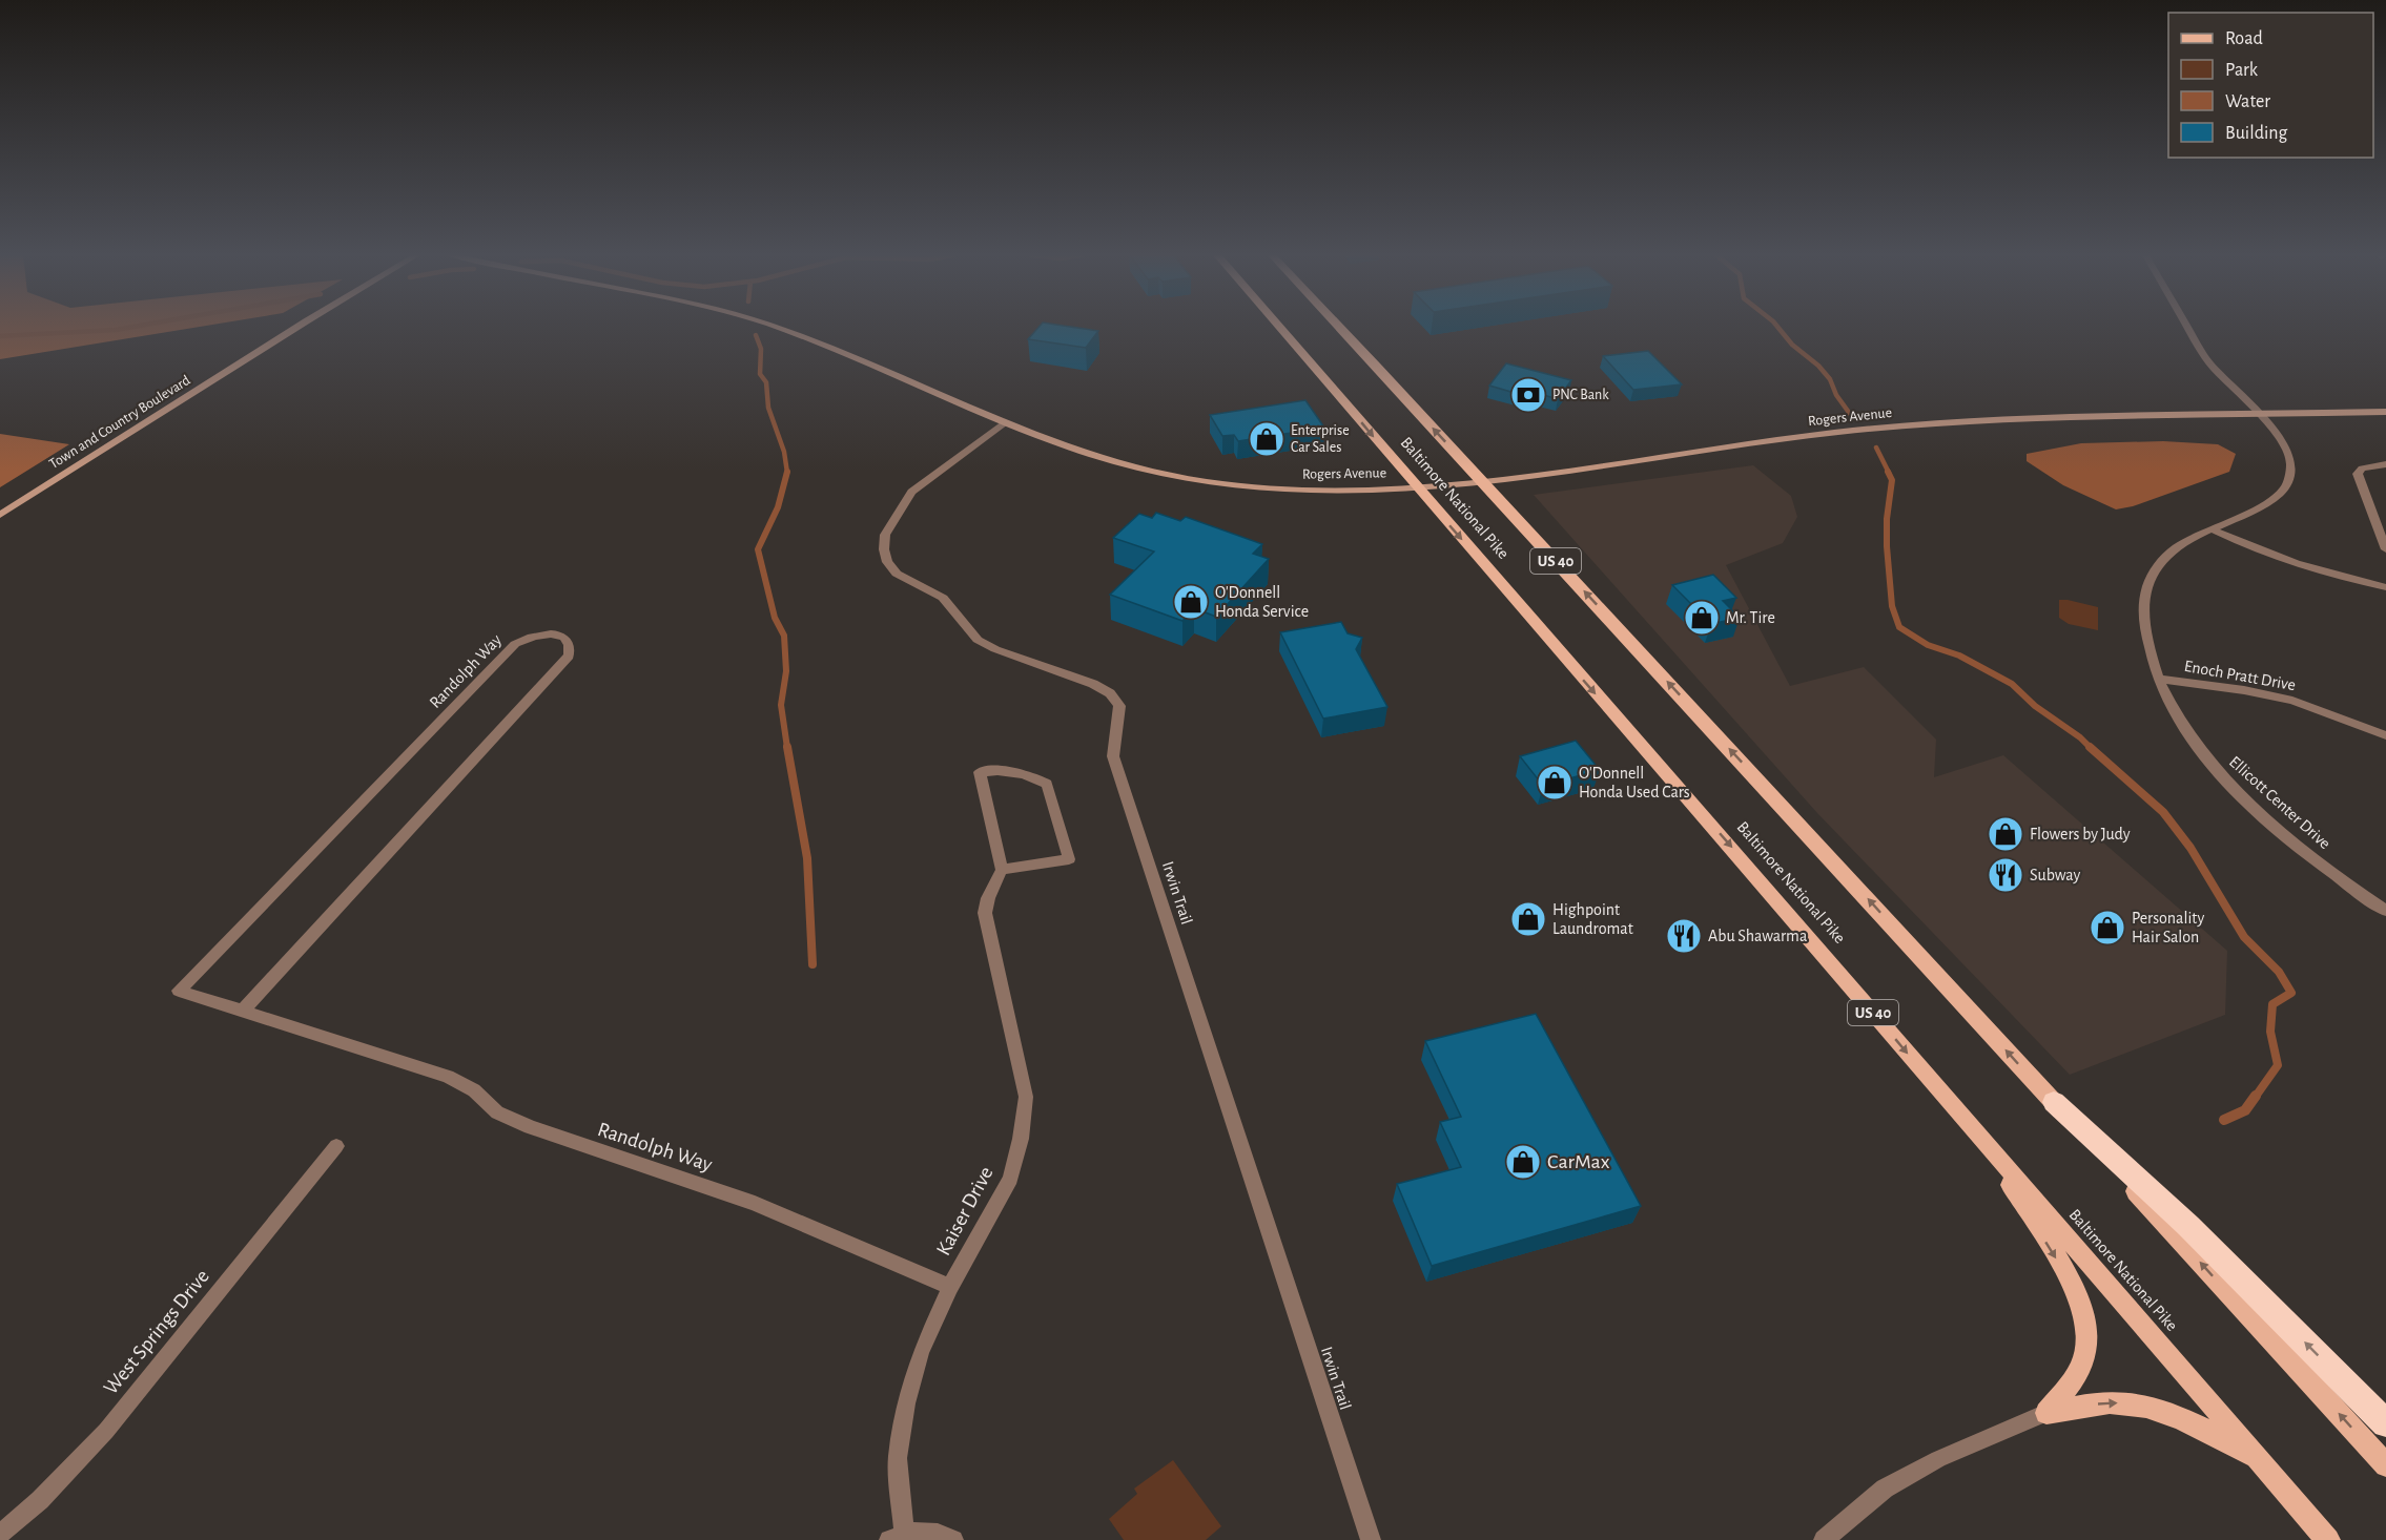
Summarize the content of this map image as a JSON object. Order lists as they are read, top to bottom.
{
  "streets": {
    "main road": [
      "Rogers Avenue",
      "Town and Country Boulevard",
      "Baltimore National Pike",
      "US 40"
    ],
    "street": [
      "Randolph Way",
      "Enoch Pratt Drive",
      "Ellicott Center Drive",
      "Irwin Trail",
      "Kaiser Drive",
      "West Springs Drive"
    ]
  },
  "crossings": [
    ["Rogers Avenue", "Baltimore National Pike"],
    ["Rogers Avenue", "Ellicott Center Drive"],
    ["Rogers Avenue", "Irwin Trail"],
    ["Randolph Way", "Kaiser Drive"],
    ["Enoch Pratt Drive", "Ellicott Center Drive"]
  ],
  "places": {
    "bank": ["PNC Bank"],
    "shop": [
      "Enterprise Car Sales",
      "O'Donnell Honda Service",
      "Mr. Tire",
      "O'Donnell Honda Used Cars",
      "Flowers by Judy",
      "Highpoint Laundromat",
      "Personality Hair Salon",
      "CarMax"
    ],
    "restaurant": ["Subway", "Abu Shawarma"]
  },
  "legend": [
    "Road",
    "Park",
    "Water",
    "Building"
  ]
}
